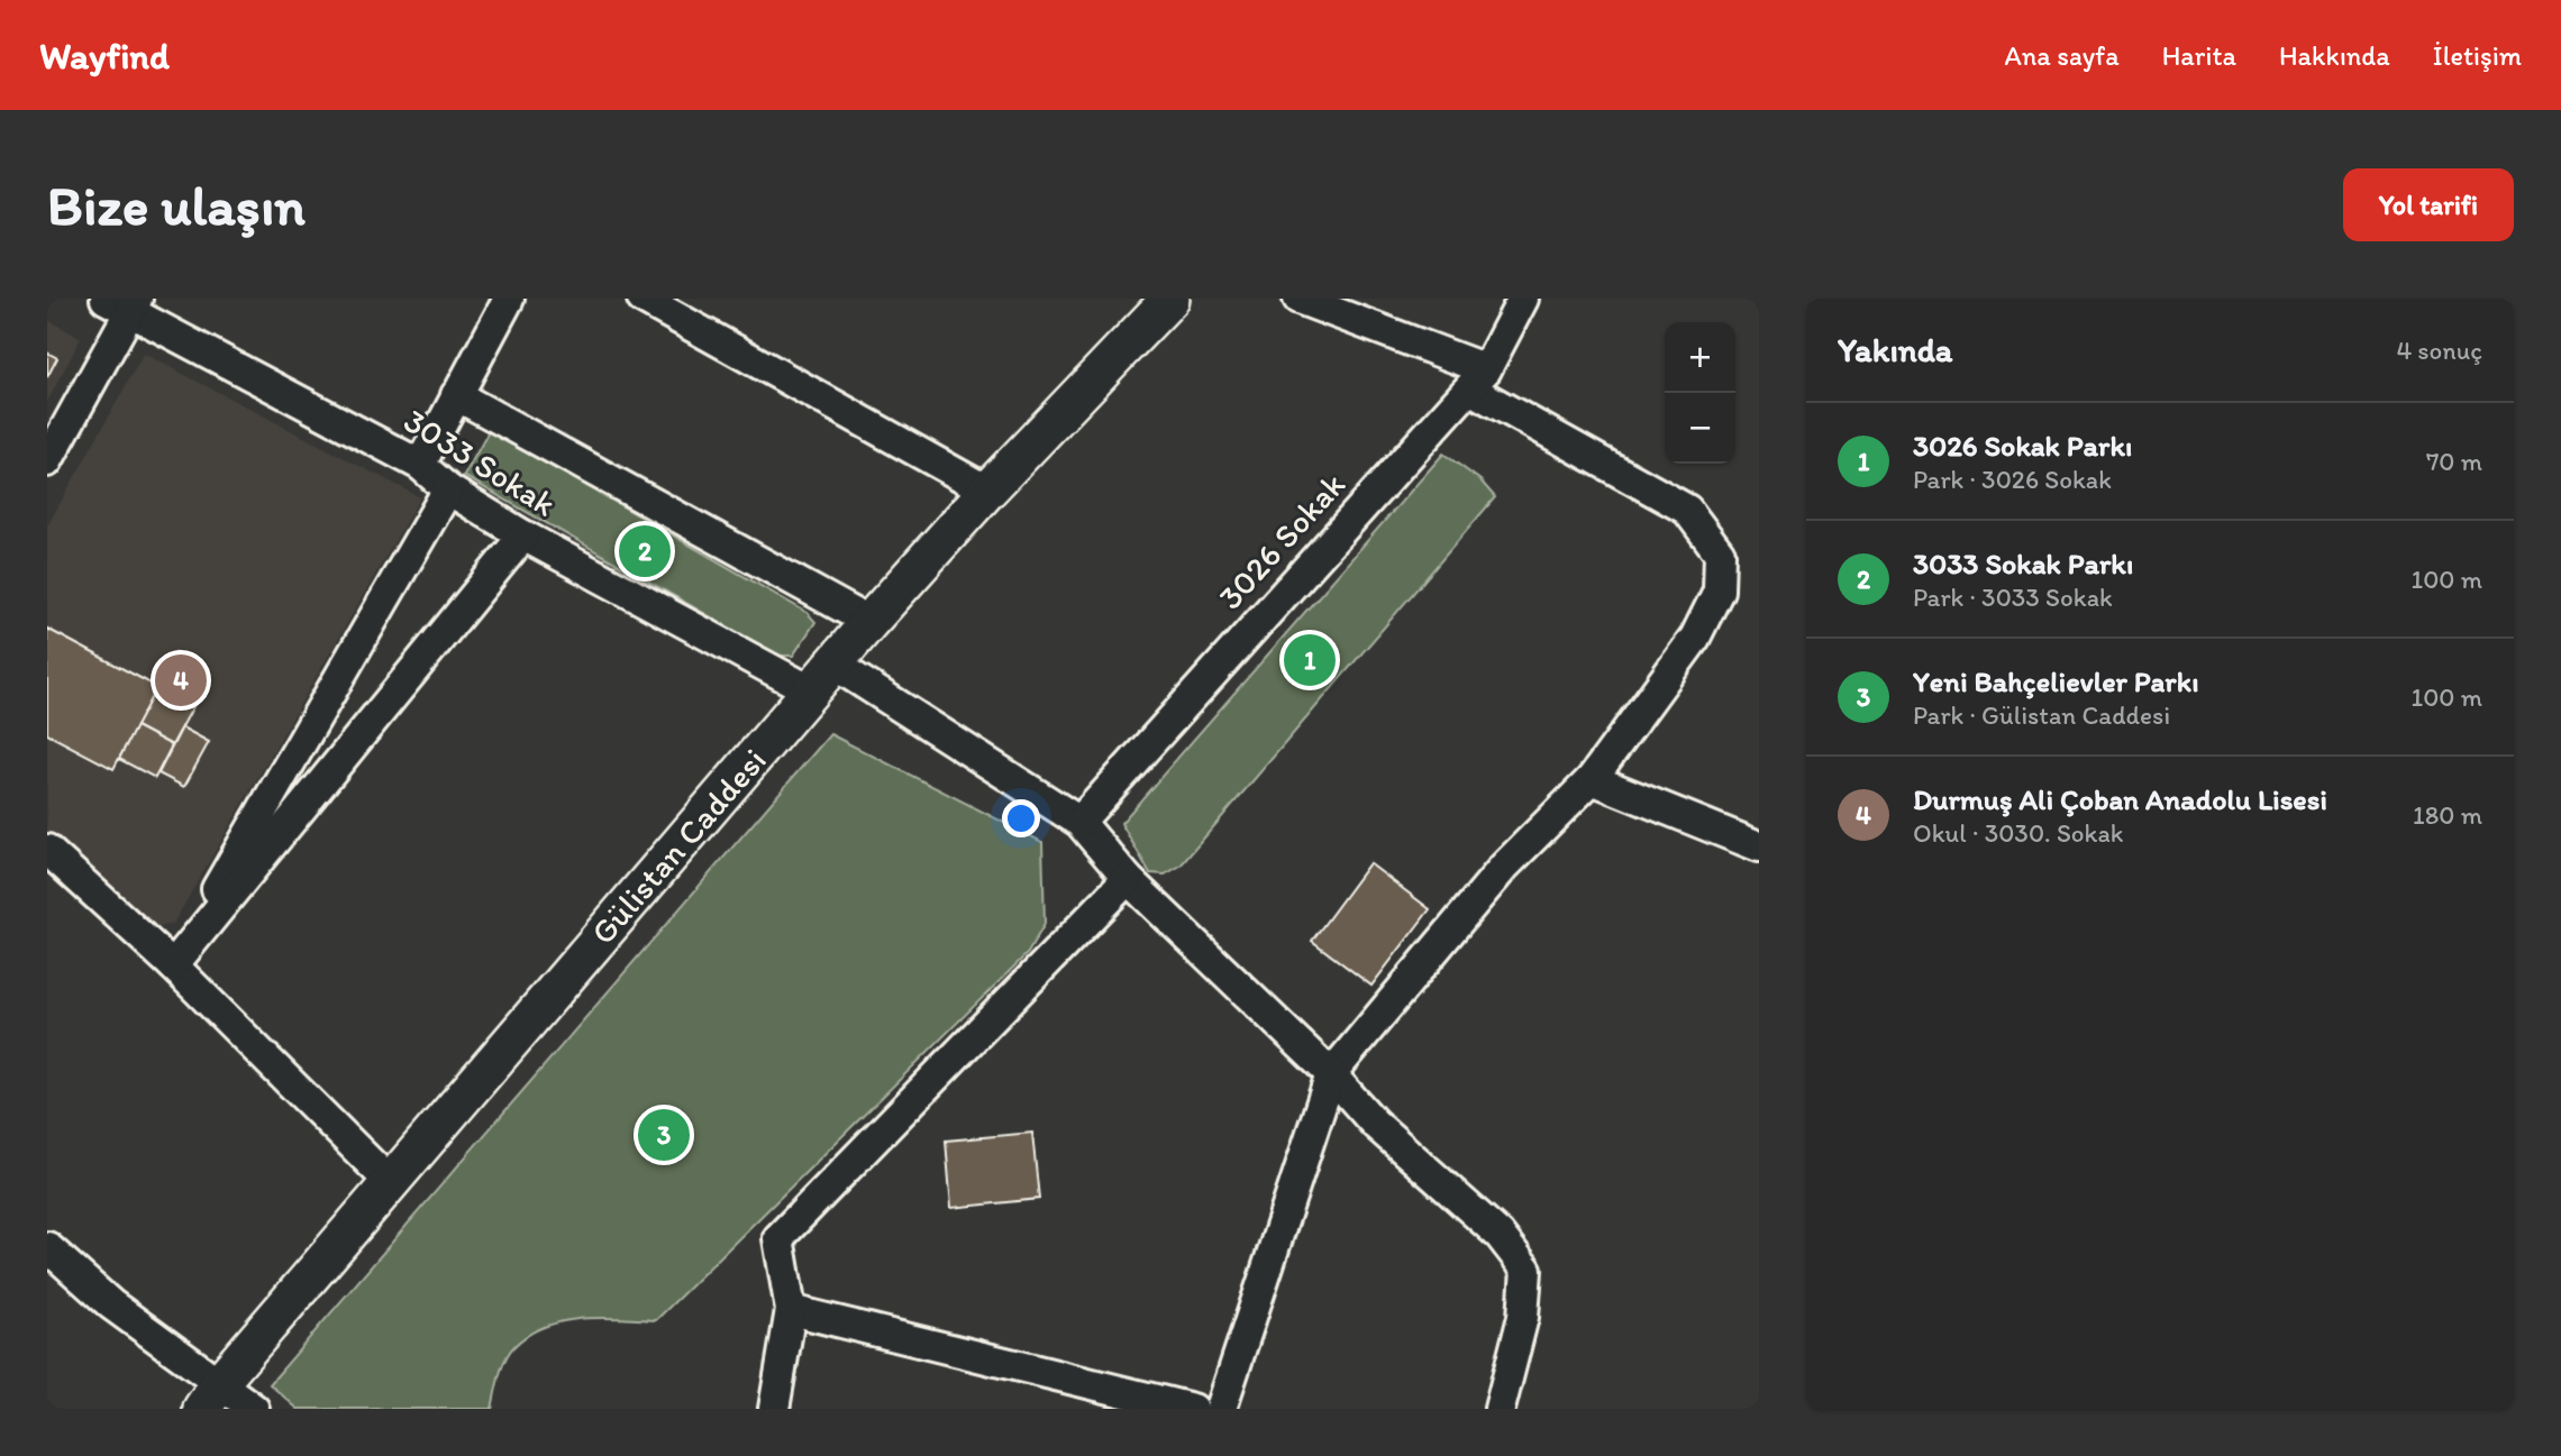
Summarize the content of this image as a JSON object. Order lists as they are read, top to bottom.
{
  "streets": {
    "street": ["3033 Sokak", "3026 Sokak", "Gülistan Caddesi"]
  },
  "crossings": [
    ["3033 Sokak", "3026 Sokak"],
    ["3033 Sokak", "Gülistan Caddesi"]
  ],
  "page": {
    "header": "Wayfind",
    "nav": [
      "Ana sayfa",
      "Harita",
      "Hakkında",
      "İletişim"
    ],
    "buttons": "Yol tarifi",
    "title": "Bize ulaşın",
    "heading": ["Yakında", "4 sonuç"],
    "map_buttons": ["+", "−"],
    "list": [
      {
        "mark": "1",
        "name": "3026 Sokak Parkı",
        "note": "Park · 3026 Sokak",
        "value": "70 m"
      },
      {
        "mark": "2",
        "name": "3033 Sokak Parkı",
        "note": "Park · 3033 Sokak",
        "value": "100 m"
      },
      {
        "mark": "3",
        "name": "Yeni Bahçelievler Parkı",
        "note": "Park · Gülistan Caddesi",
        "value": "100 m"
      },
      {
        "mark": "4",
        "name": "Durmuş Ali Çoban Anadolu Lisesi",
        "note": "Okul · 3030. Sokak",
        "value": "180 m"
      }
    ],
    "pins": [
      "2",
      "1",
      "4",
      "3"
    ]
  }
}
